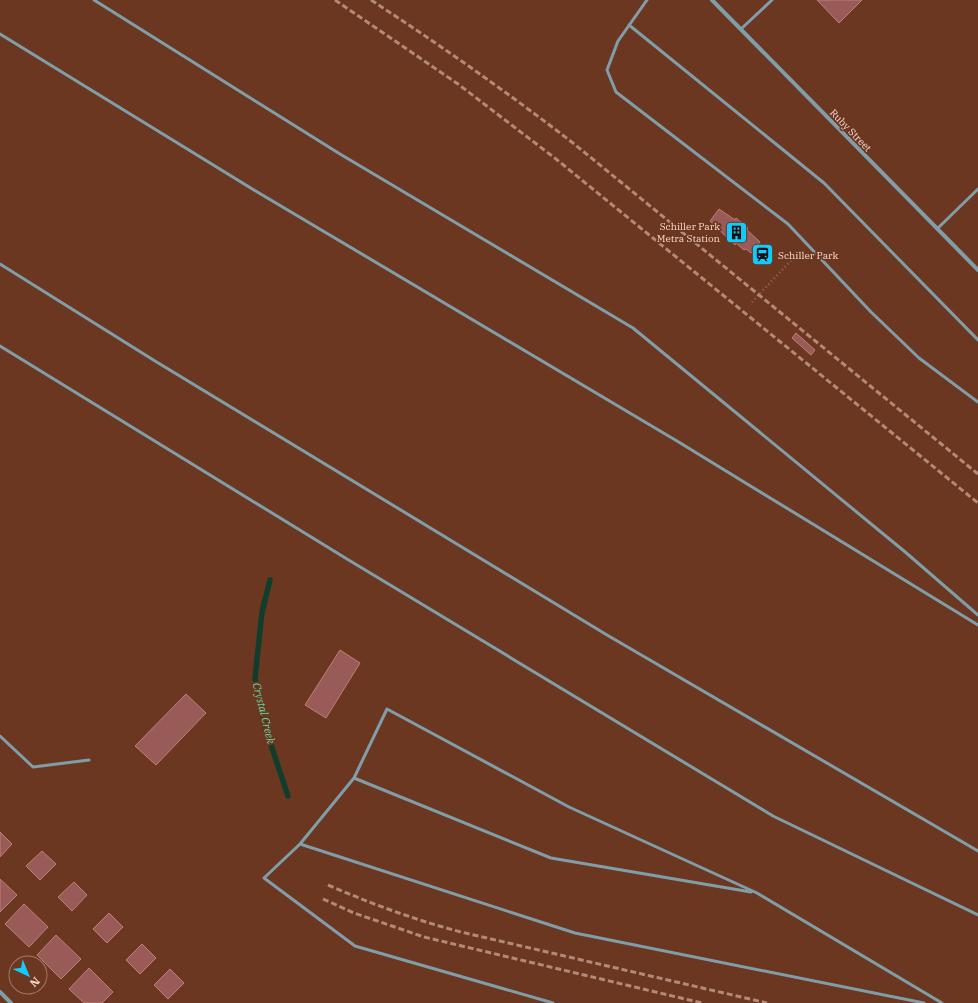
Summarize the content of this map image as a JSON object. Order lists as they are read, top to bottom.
{
  "streets": {
    "street": ["Ruby Street"]
  },
  "water": ["Crystal Creek"],
  "places": {
    "building": ["Schiller Park Metra Station"],
    "station": ["Schiller Park"]
  },
  "north": "bottom right"
}
